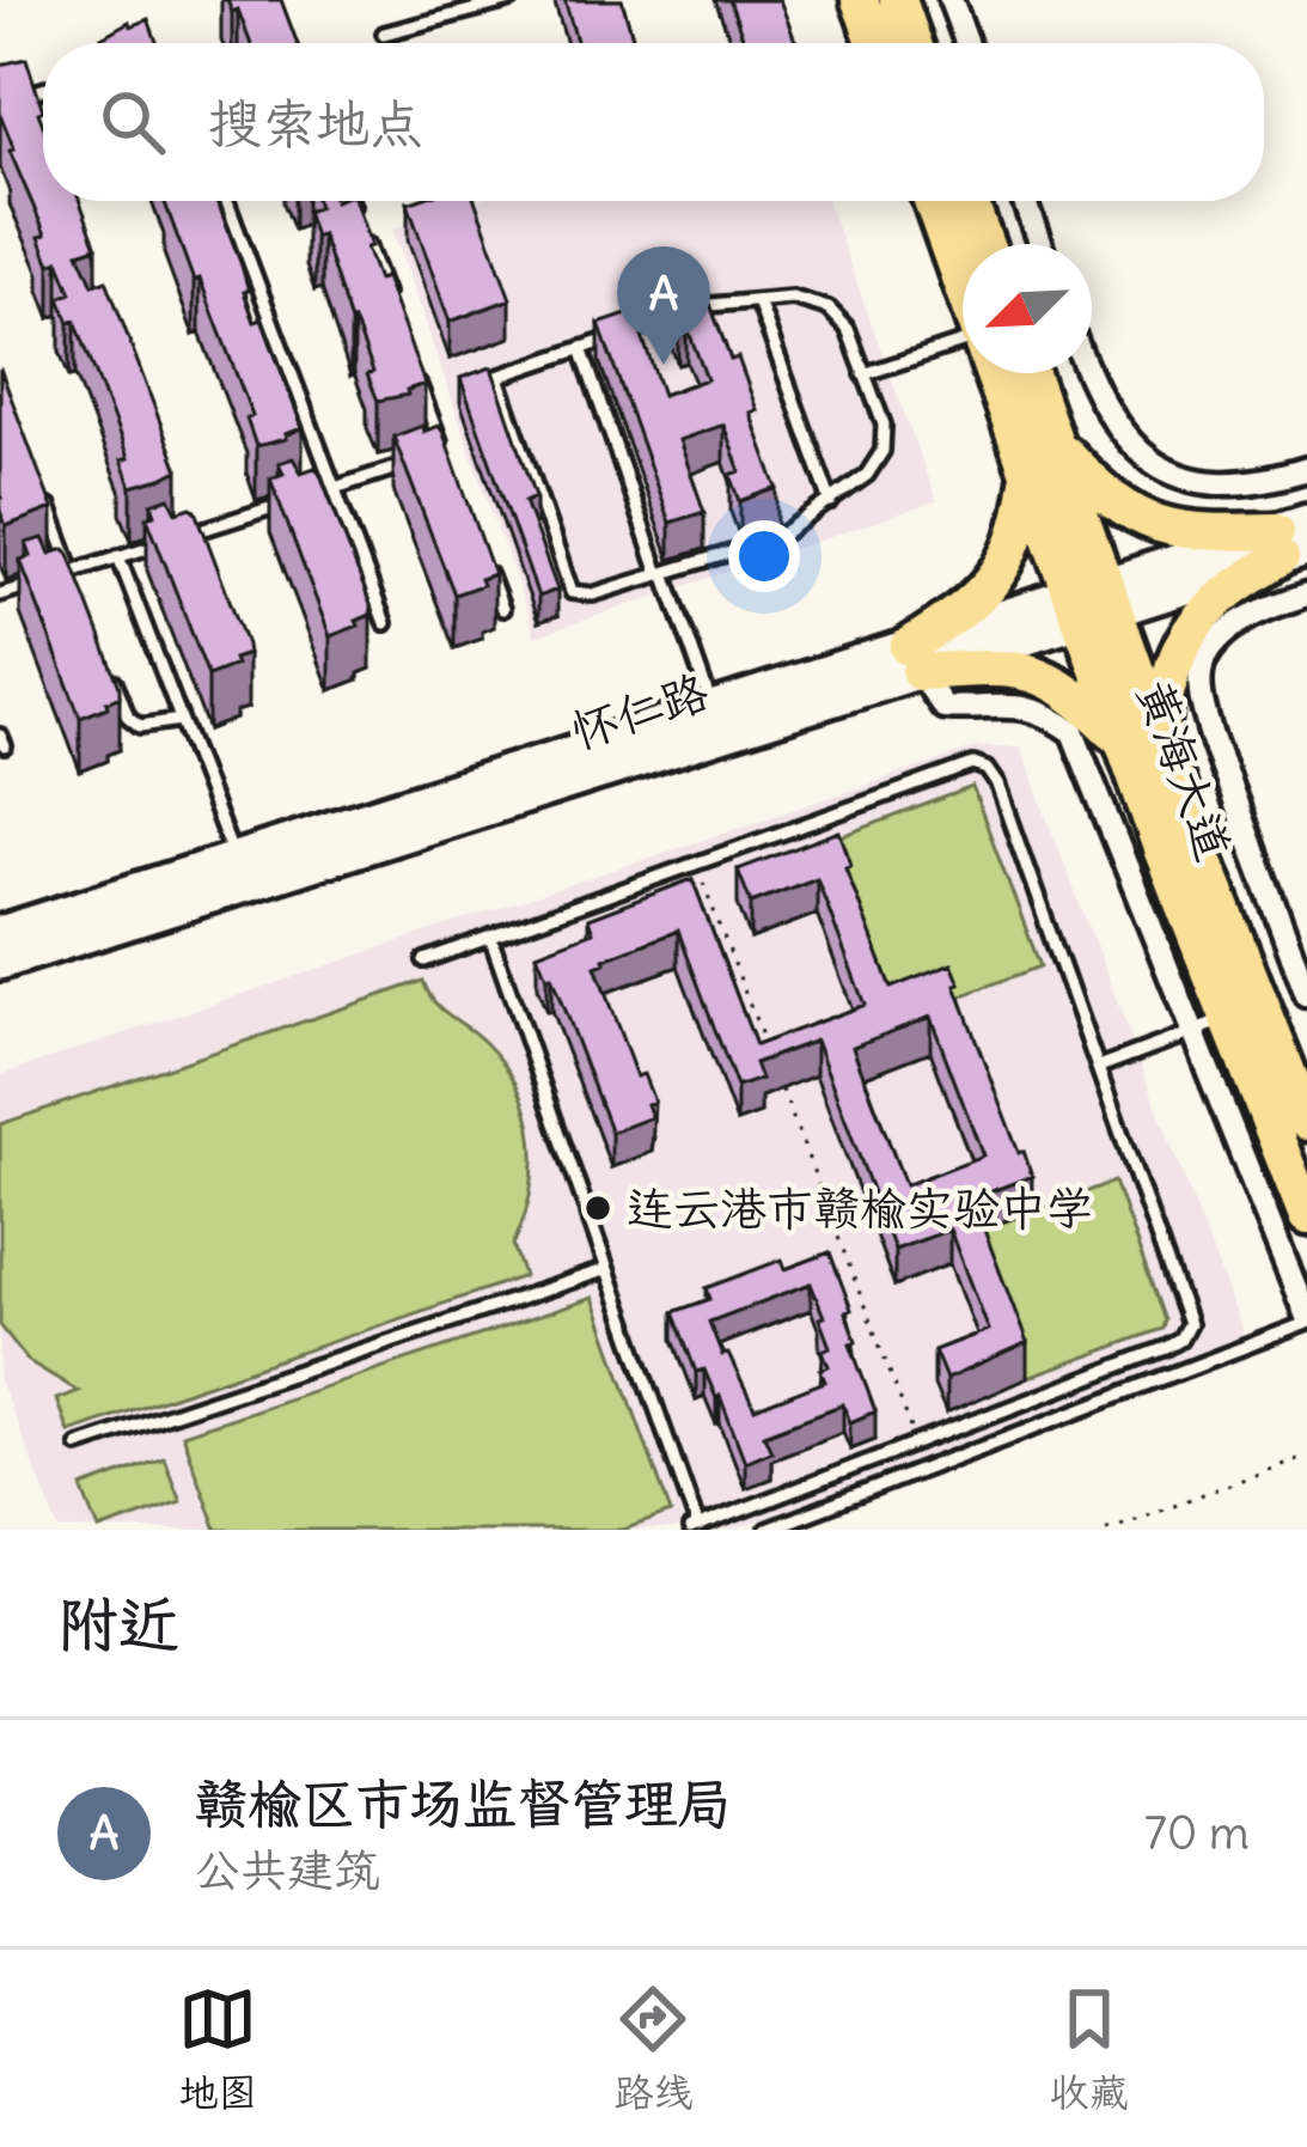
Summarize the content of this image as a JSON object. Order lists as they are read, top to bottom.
{
  "streets": {
    "main road": ["怀仁路", "黄海大道"]
  },
  "crossings": [
    ["怀仁路", "黄海大道"]
  ],
  "places": ["连云港市赣榆实验中学"],
  "north": "bottom left",
  "page": {
    "search": "搜索地点",
    "pins": "A",
    "heading": "附近",
    "list": [
      {
        "mark": "A",
        "name": "赣榆区市场监督管理局",
        "note": "公共建筑",
        "value": "70 m"
      }
    ],
    "nav": ["地图", "路线", "收藏"]
  }
}
